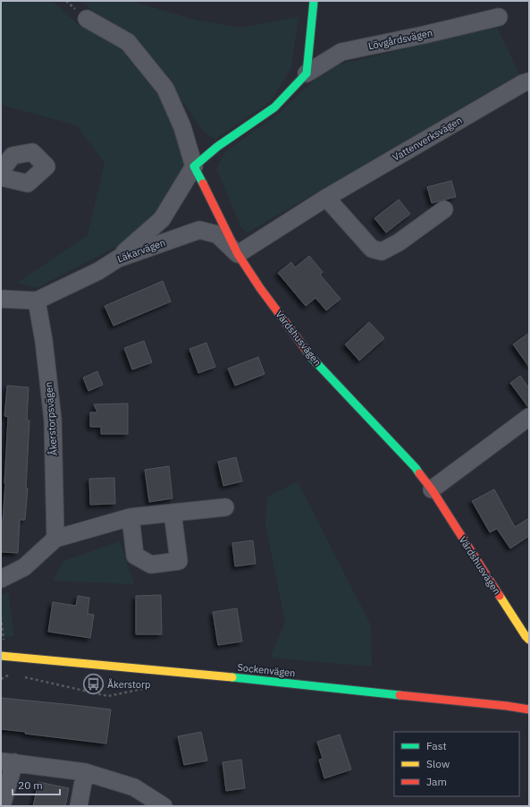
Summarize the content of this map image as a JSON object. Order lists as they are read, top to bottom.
{
  "streets": {
    "street": [
      "Lövgårdsvägen",
      "Vattenverksvägen",
      "Läkarvägen",
      "Värdshusvägen",
      "Åkerstorpsvägen",
      "Sockenvägen"
    ]
  },
  "crossings": [
    ["Lövgårdsvägen", "Värdshusvägen"],
    ["Vattenverksvägen", "Läkarvägen"],
    ["Vattenverksvägen", "Värdshusvägen"],
    ["Läkarvägen", "Värdshusvägen"],
    ["Läkarvägen", "Åkerstorpsvägen"]
  ],
  "places": {
    "bus stop": ["Åkerstorp"]
  },
  "legend": ["Fast", "Slow", "Jam"],
  "scale_bar": "20 m"
}
